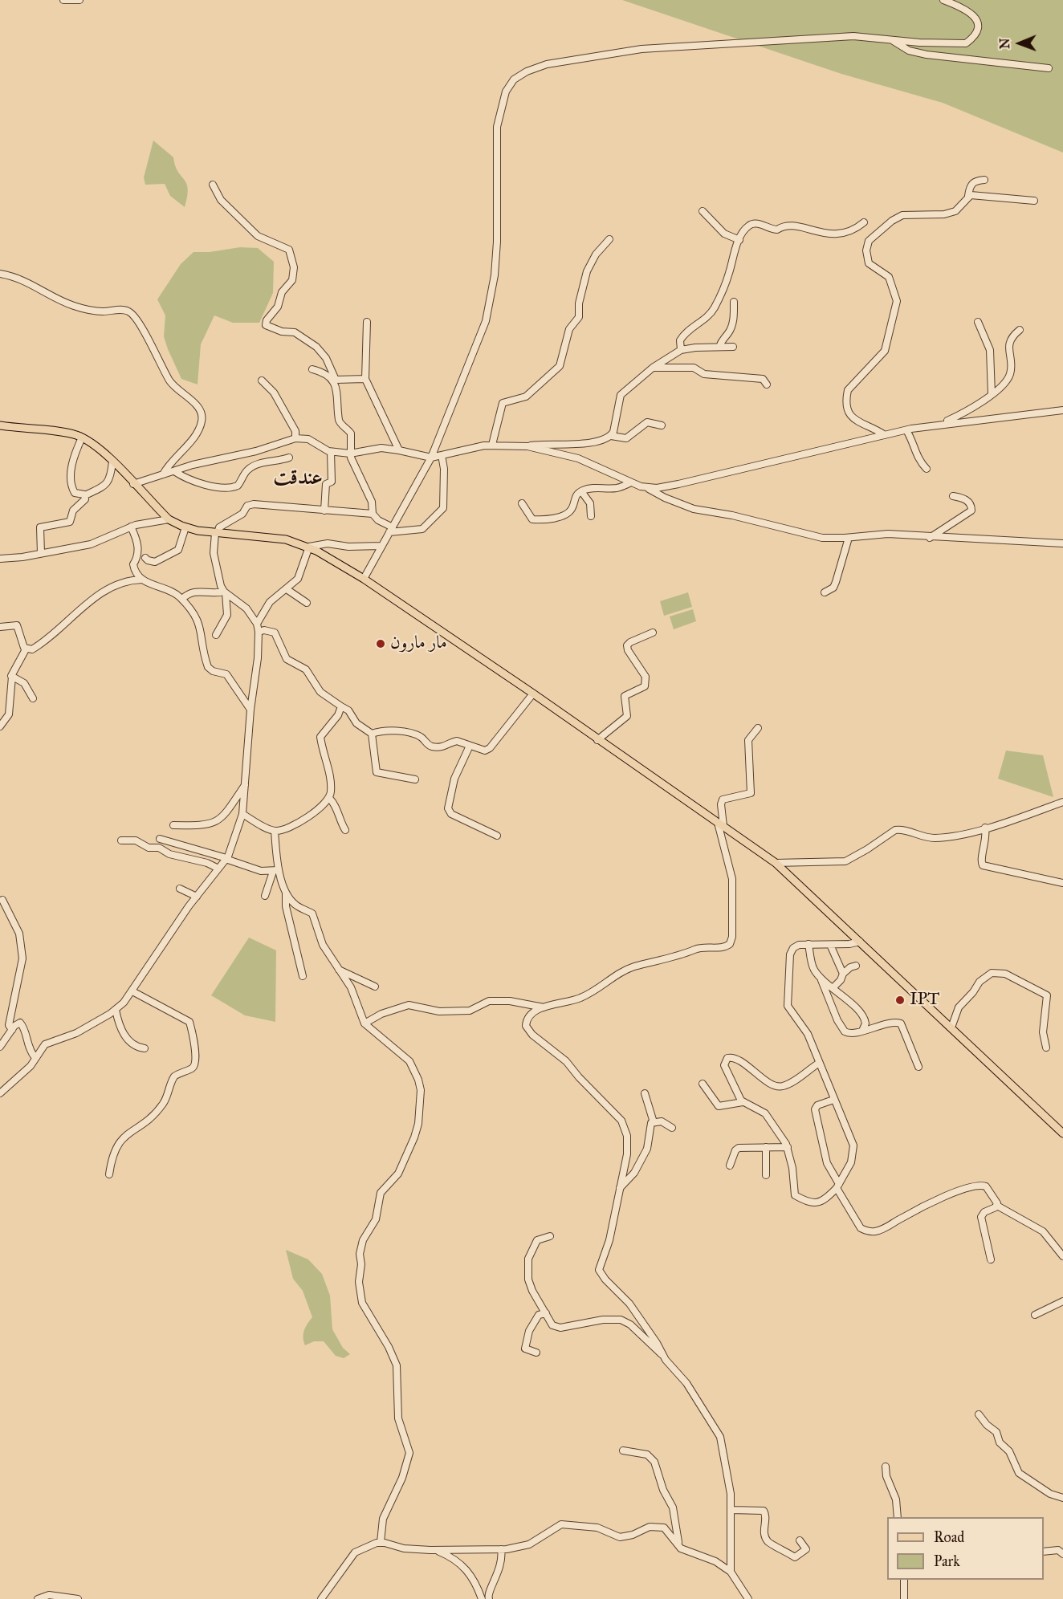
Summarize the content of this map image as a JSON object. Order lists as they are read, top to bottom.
{
  "districts": ["عندقت"],
  "places": ["مار مارون", "IPT"],
  "legend": ["Road", "Park"],
  "north": "left"
}
